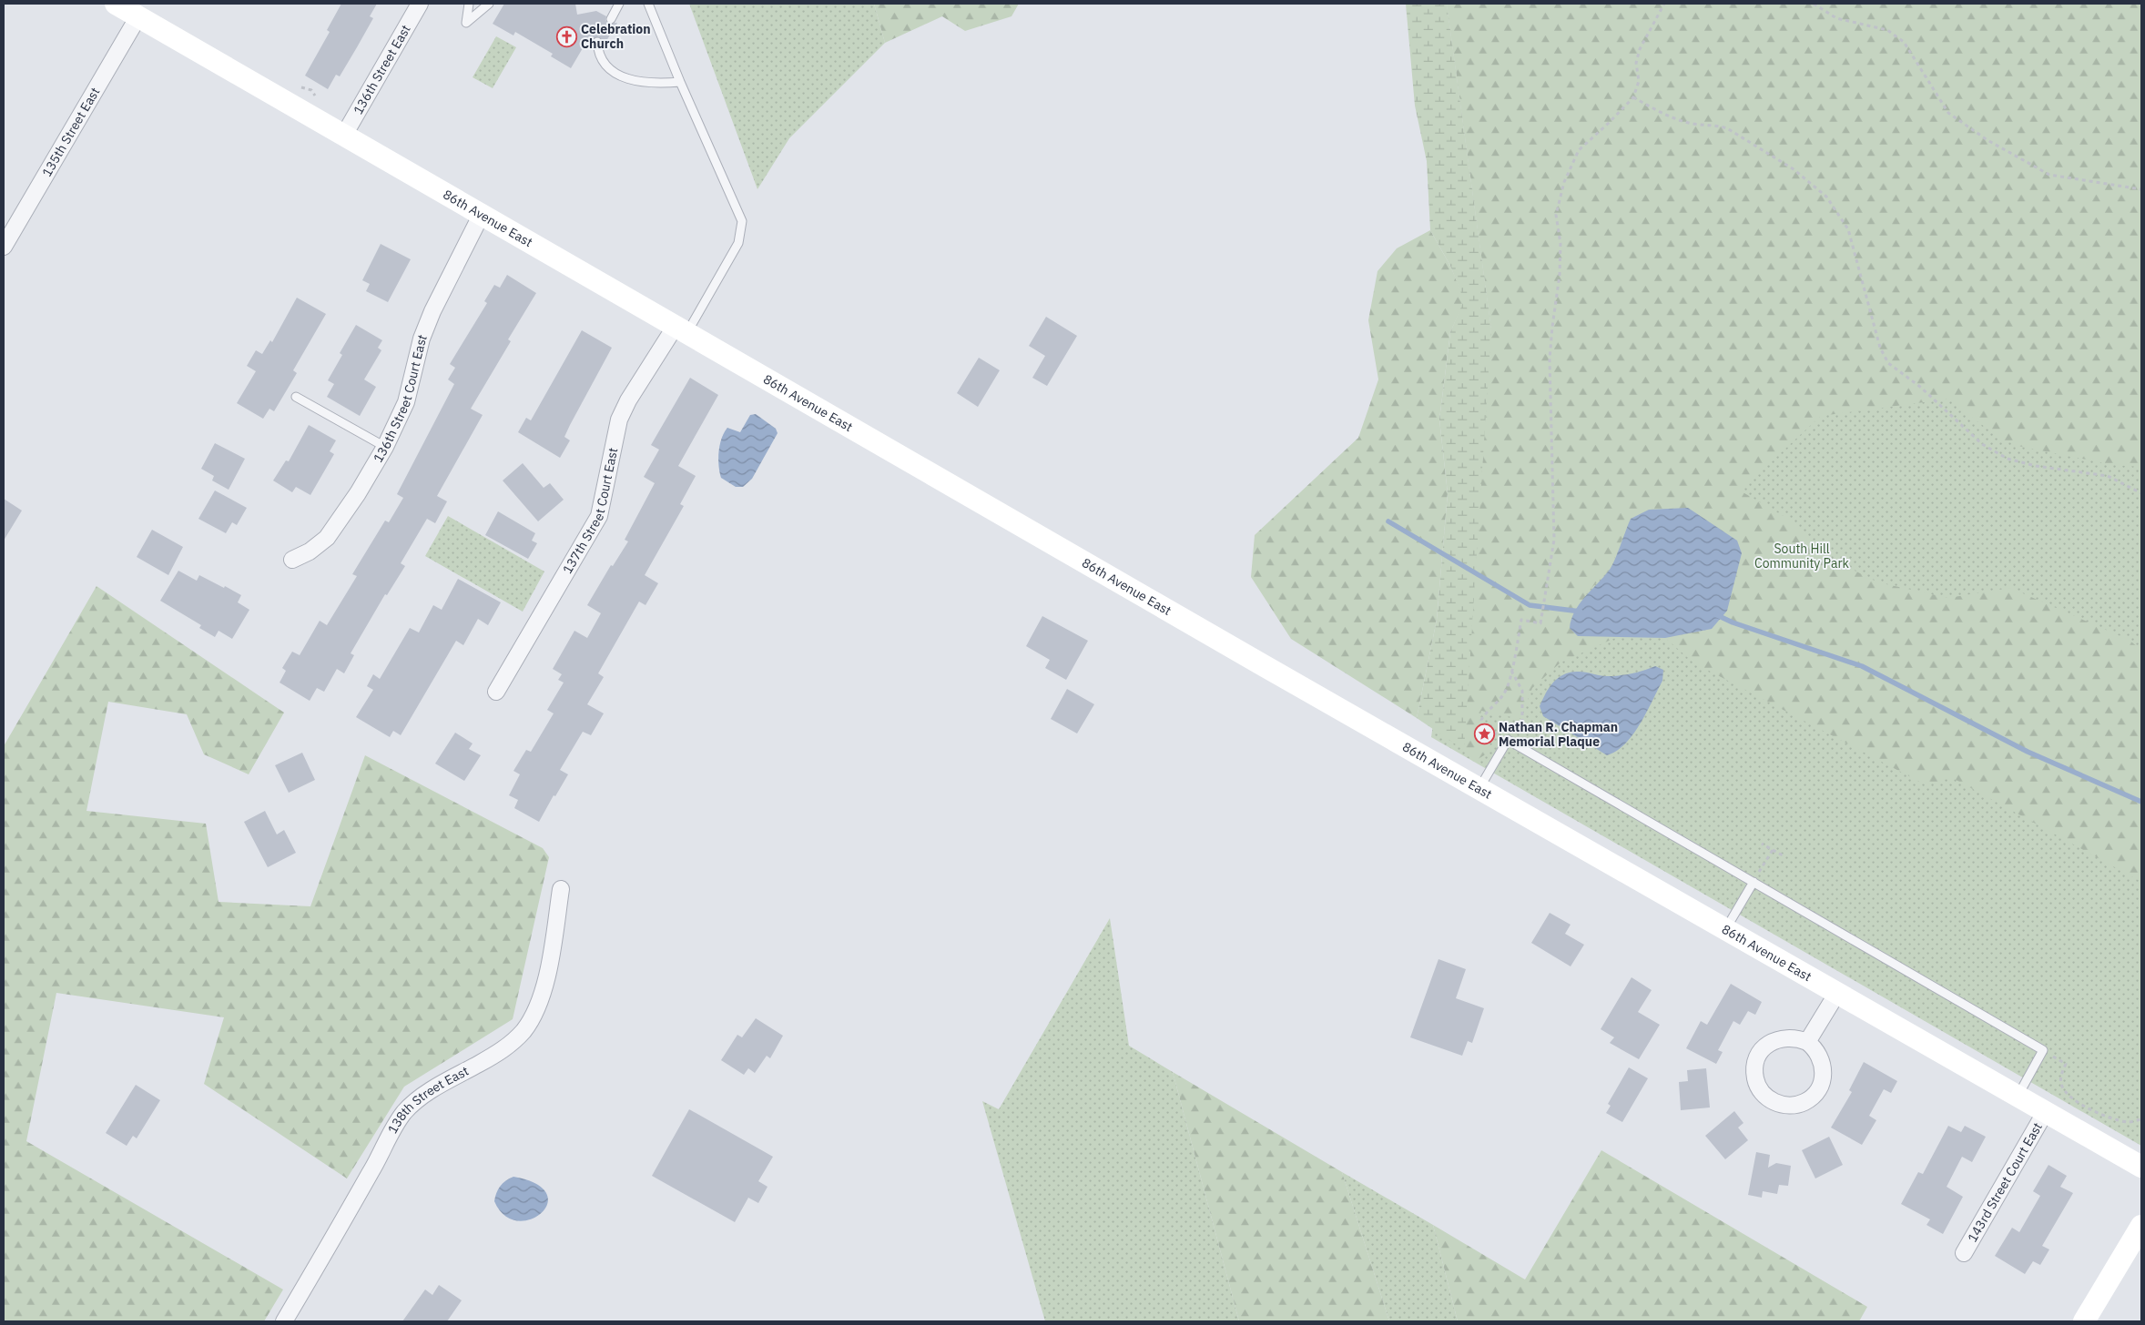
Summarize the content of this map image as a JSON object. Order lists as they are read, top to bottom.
{
  "streets": {
    "street": [
      "136th Street East",
      "135th Street East",
      "86th Avenue East",
      "136th Street Court East",
      "137th Street Court East",
      "138th Street East",
      "143rd Street Court East"
    ]
  },
  "crossings": [
    ["136th Street East", "86th Avenue East"],
    ["135th Street East", "86th Avenue East"],
    ["86th Avenue East", "136th Street Court East"],
    ["86th Avenue East", "137th Street Court East"],
    ["86th Avenue East", "143rd Street Court East"]
  ],
  "parks": ["South Hill Community Park"],
  "places": {
    "church": ["Celebration Church"],
    "place": ["Nathan R. Chapman Memorial Plaque"]
  }
}
